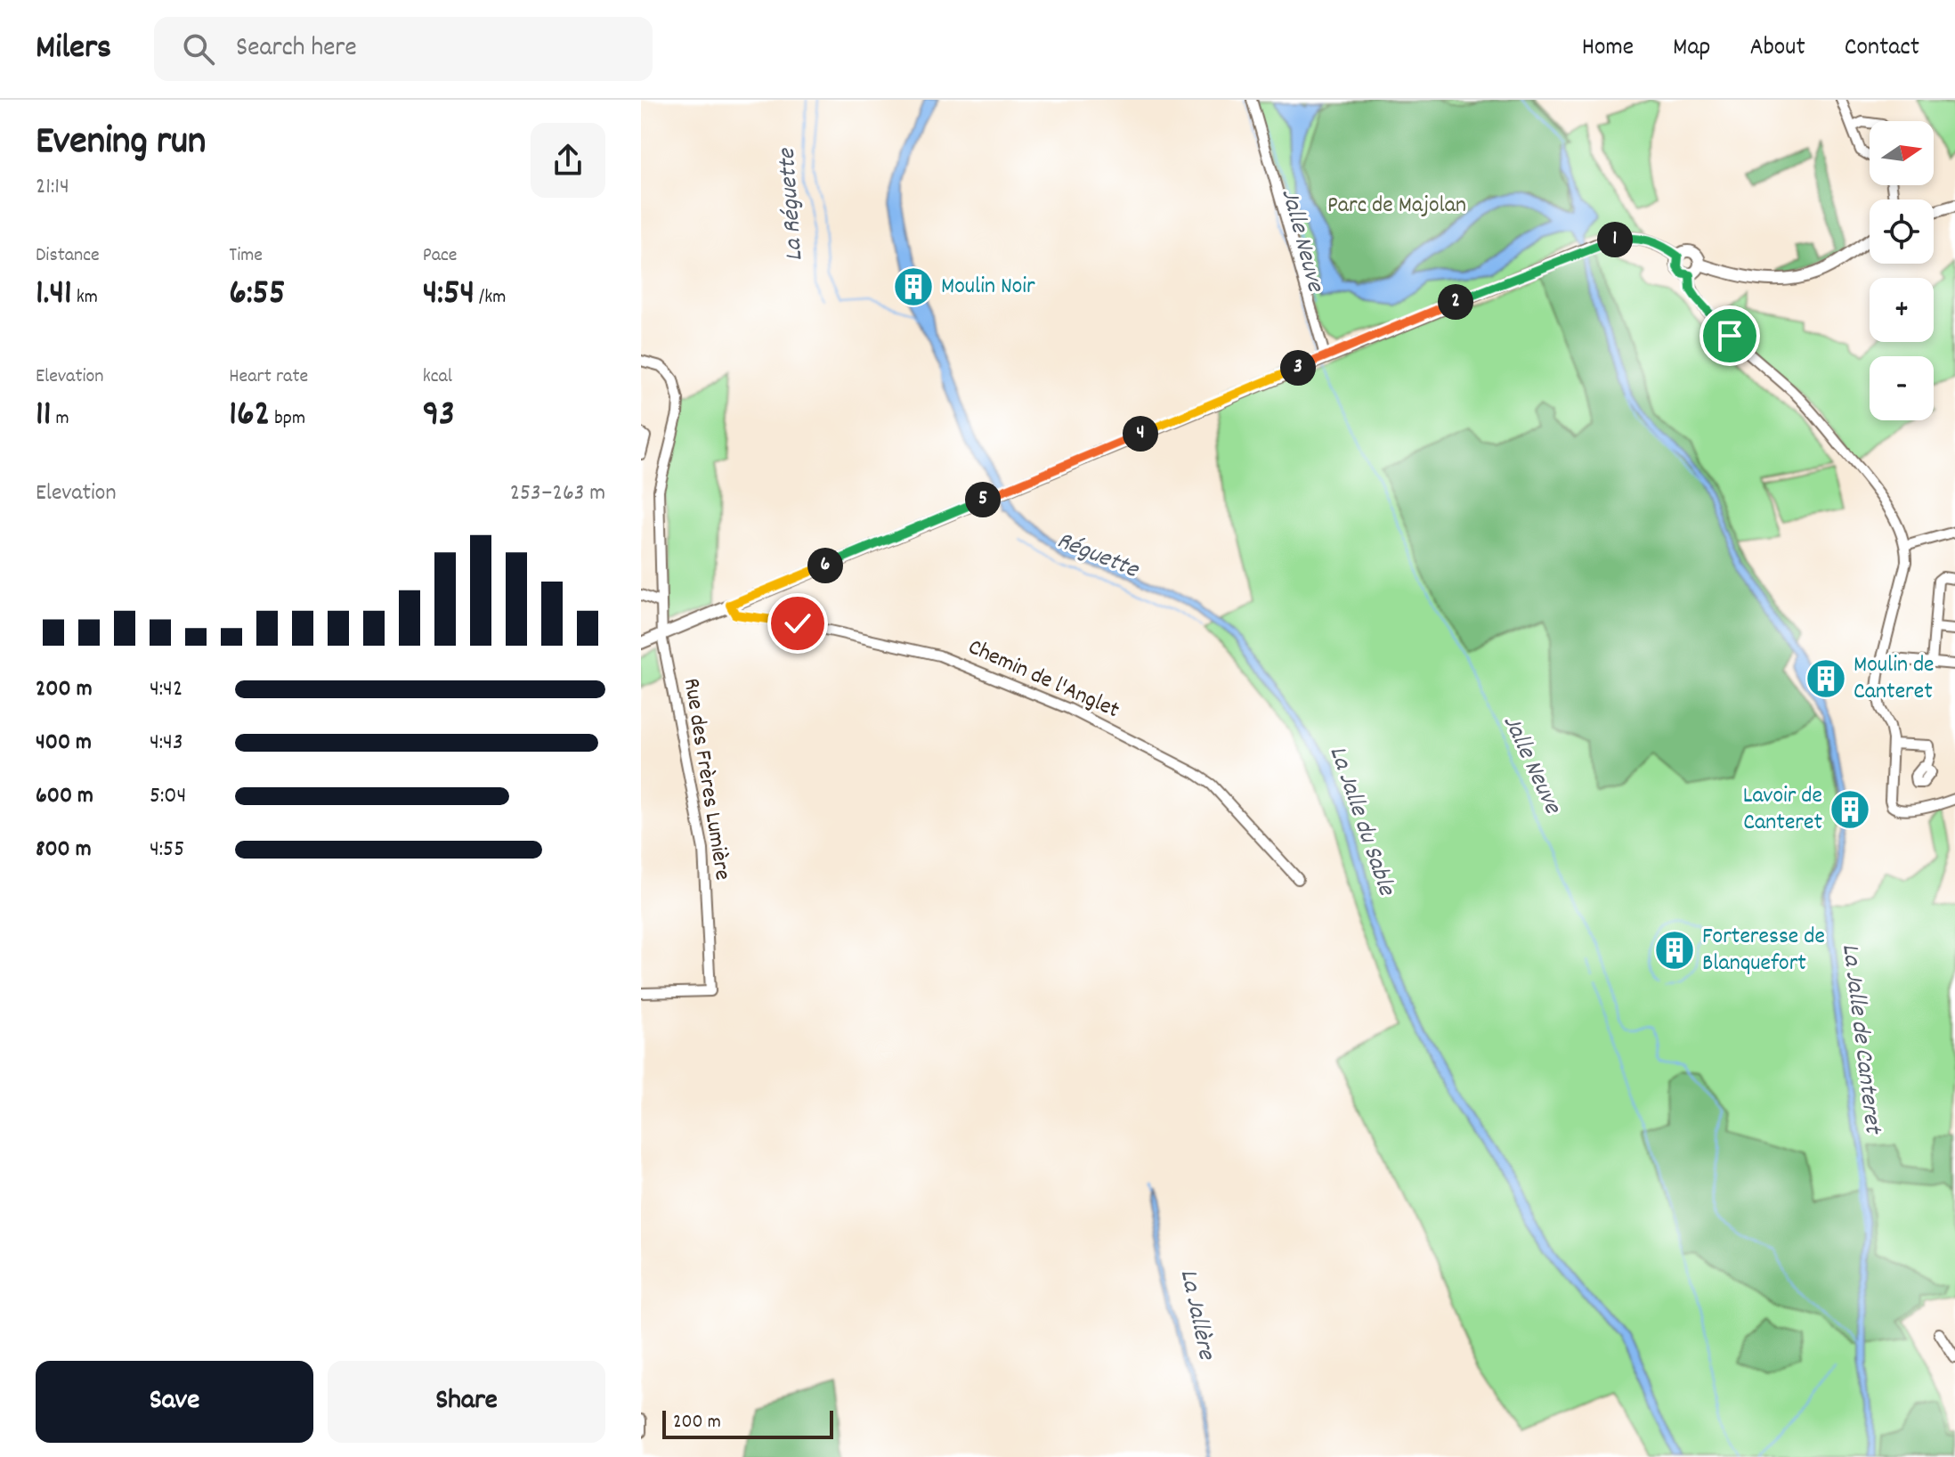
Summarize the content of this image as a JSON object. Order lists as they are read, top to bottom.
{
  "streets": {
    "street": ["Chemin de l'Anglet", "Rue des Frères Lumière"]
  },
  "water": [
    "La Réguette",
    "Jalle Neuve",
    "Réguette",
    "La Jalle du Sable",
    "La Jalle de Canteret",
    "La Jallère"
  ],
  "parks": ["Parc de Majolan"],
  "places": {
    "building": [
      "Moulin Noir",
      "Moulin de Canteret",
      "Lavoir de Canteret",
      "Forteresse de Blanquefort"
    ]
  },
  "scale_bar": "200 m",
  "north": "right",
  "page": {
    "header": "Milers",
    "search": "Search here",
    "nav": [
      "Home",
      "Map",
      "About",
      "Contact"
    ],
    "heading": ["Evening run", "21:14"],
    "map_buttons": ["+", "−"],
    "stats": [
      ["Distance", "1.41 km"],
      ["Time", "6:55"],
      ["Pace", "4:54 /km"],
      ["Elevation", "11 m"],
      ["Heart rate", "162 bpm"],
      ["kcal", "93"]
    ],
    "pins": [
      "1",
      "2",
      "3",
      "4",
      "5",
      "6"
    ],
    "chart": ["Elevation", "253–263 m"],
    "list": [
      {
        "name": "200 m",
        "note": "4:42"
      },
      {
        "name": "400 m",
        "note": "4:43"
      },
      {
        "name": "600 m",
        "note": "5:04"
      },
      {
        "name": "800 m",
        "note": "4:55"
      }
    ],
    "buttons": ["Save", "Share"],
    "scale": "200 m"
  }
}
